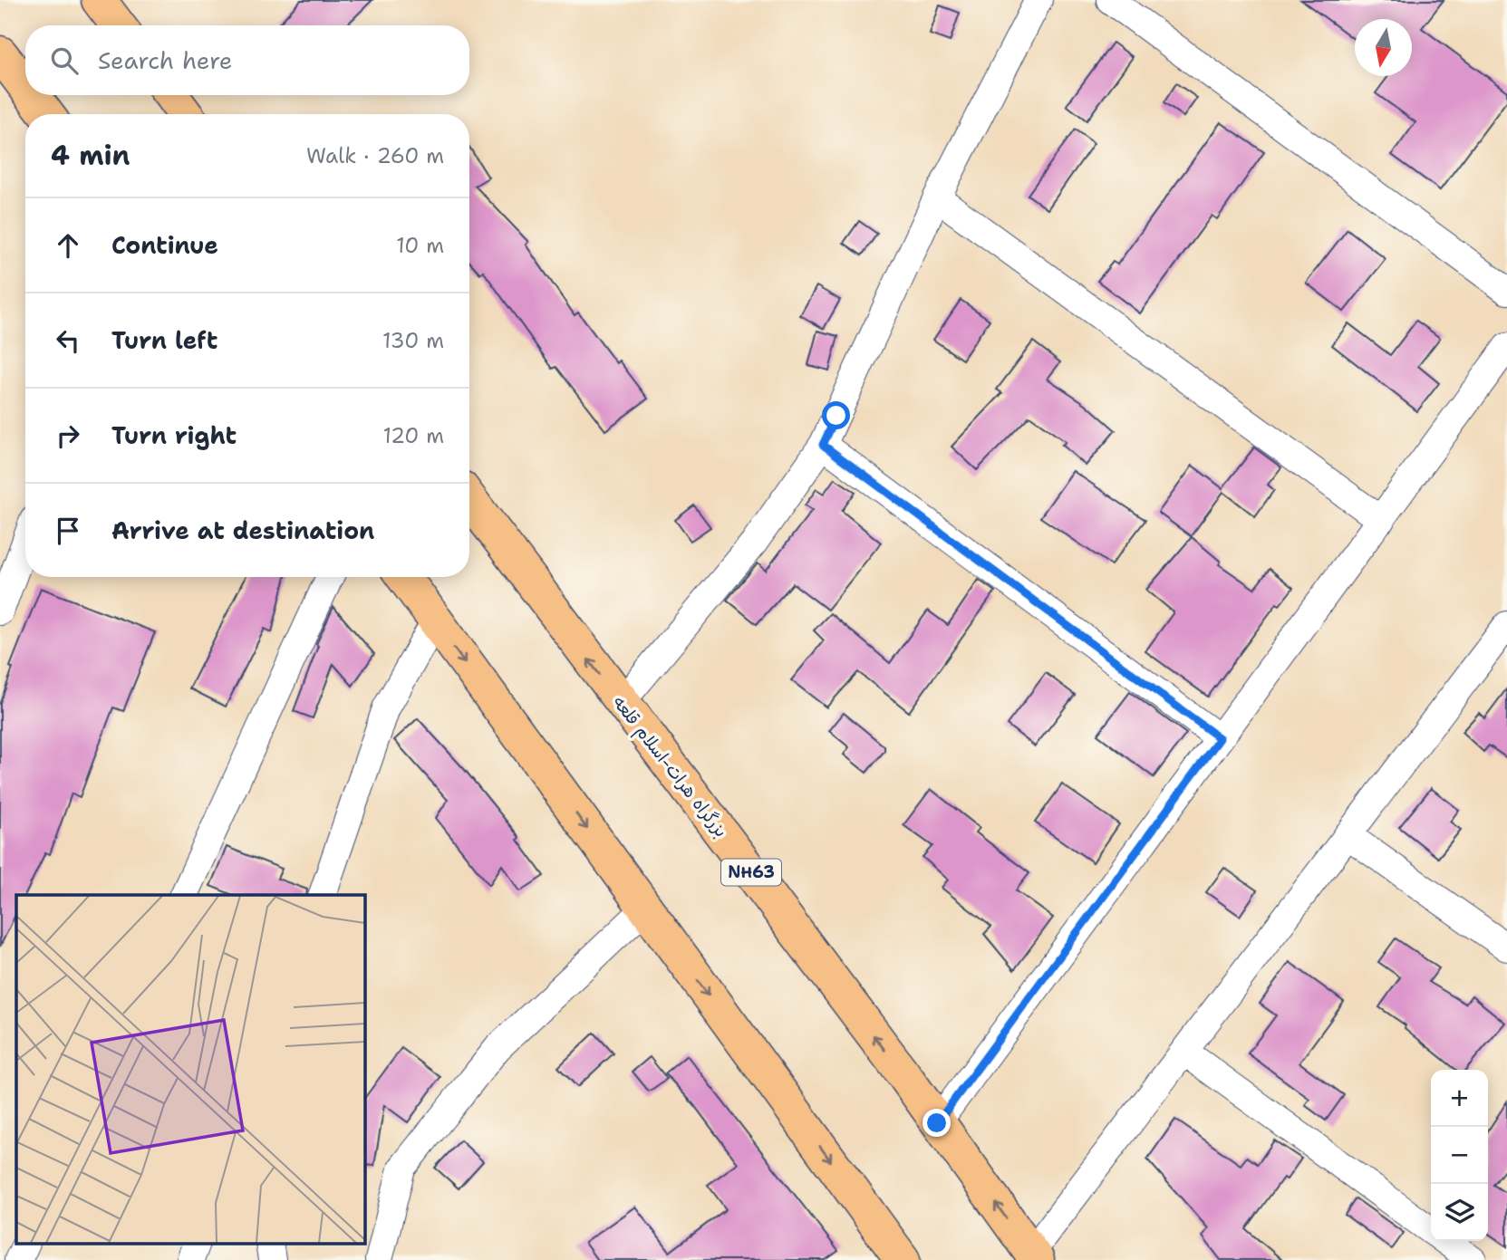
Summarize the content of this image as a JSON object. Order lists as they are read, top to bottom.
{
  "streets": {
    "highway": ["بزرگراه هرات-اسلام قلعه", "NH63"]
  },
  "north": "bottom",
  "page": {
    "search": "Search here",
    "heading": ["4 min", "Walk · 260 m"],
    "list": [
      ["Continue", "10 m"],
      ["Turn left", "130 m"],
      ["Turn right", "120 m"],
      "Arrive at destination"
    ],
    "map_buttons": ["+", "−"]
  }
}
